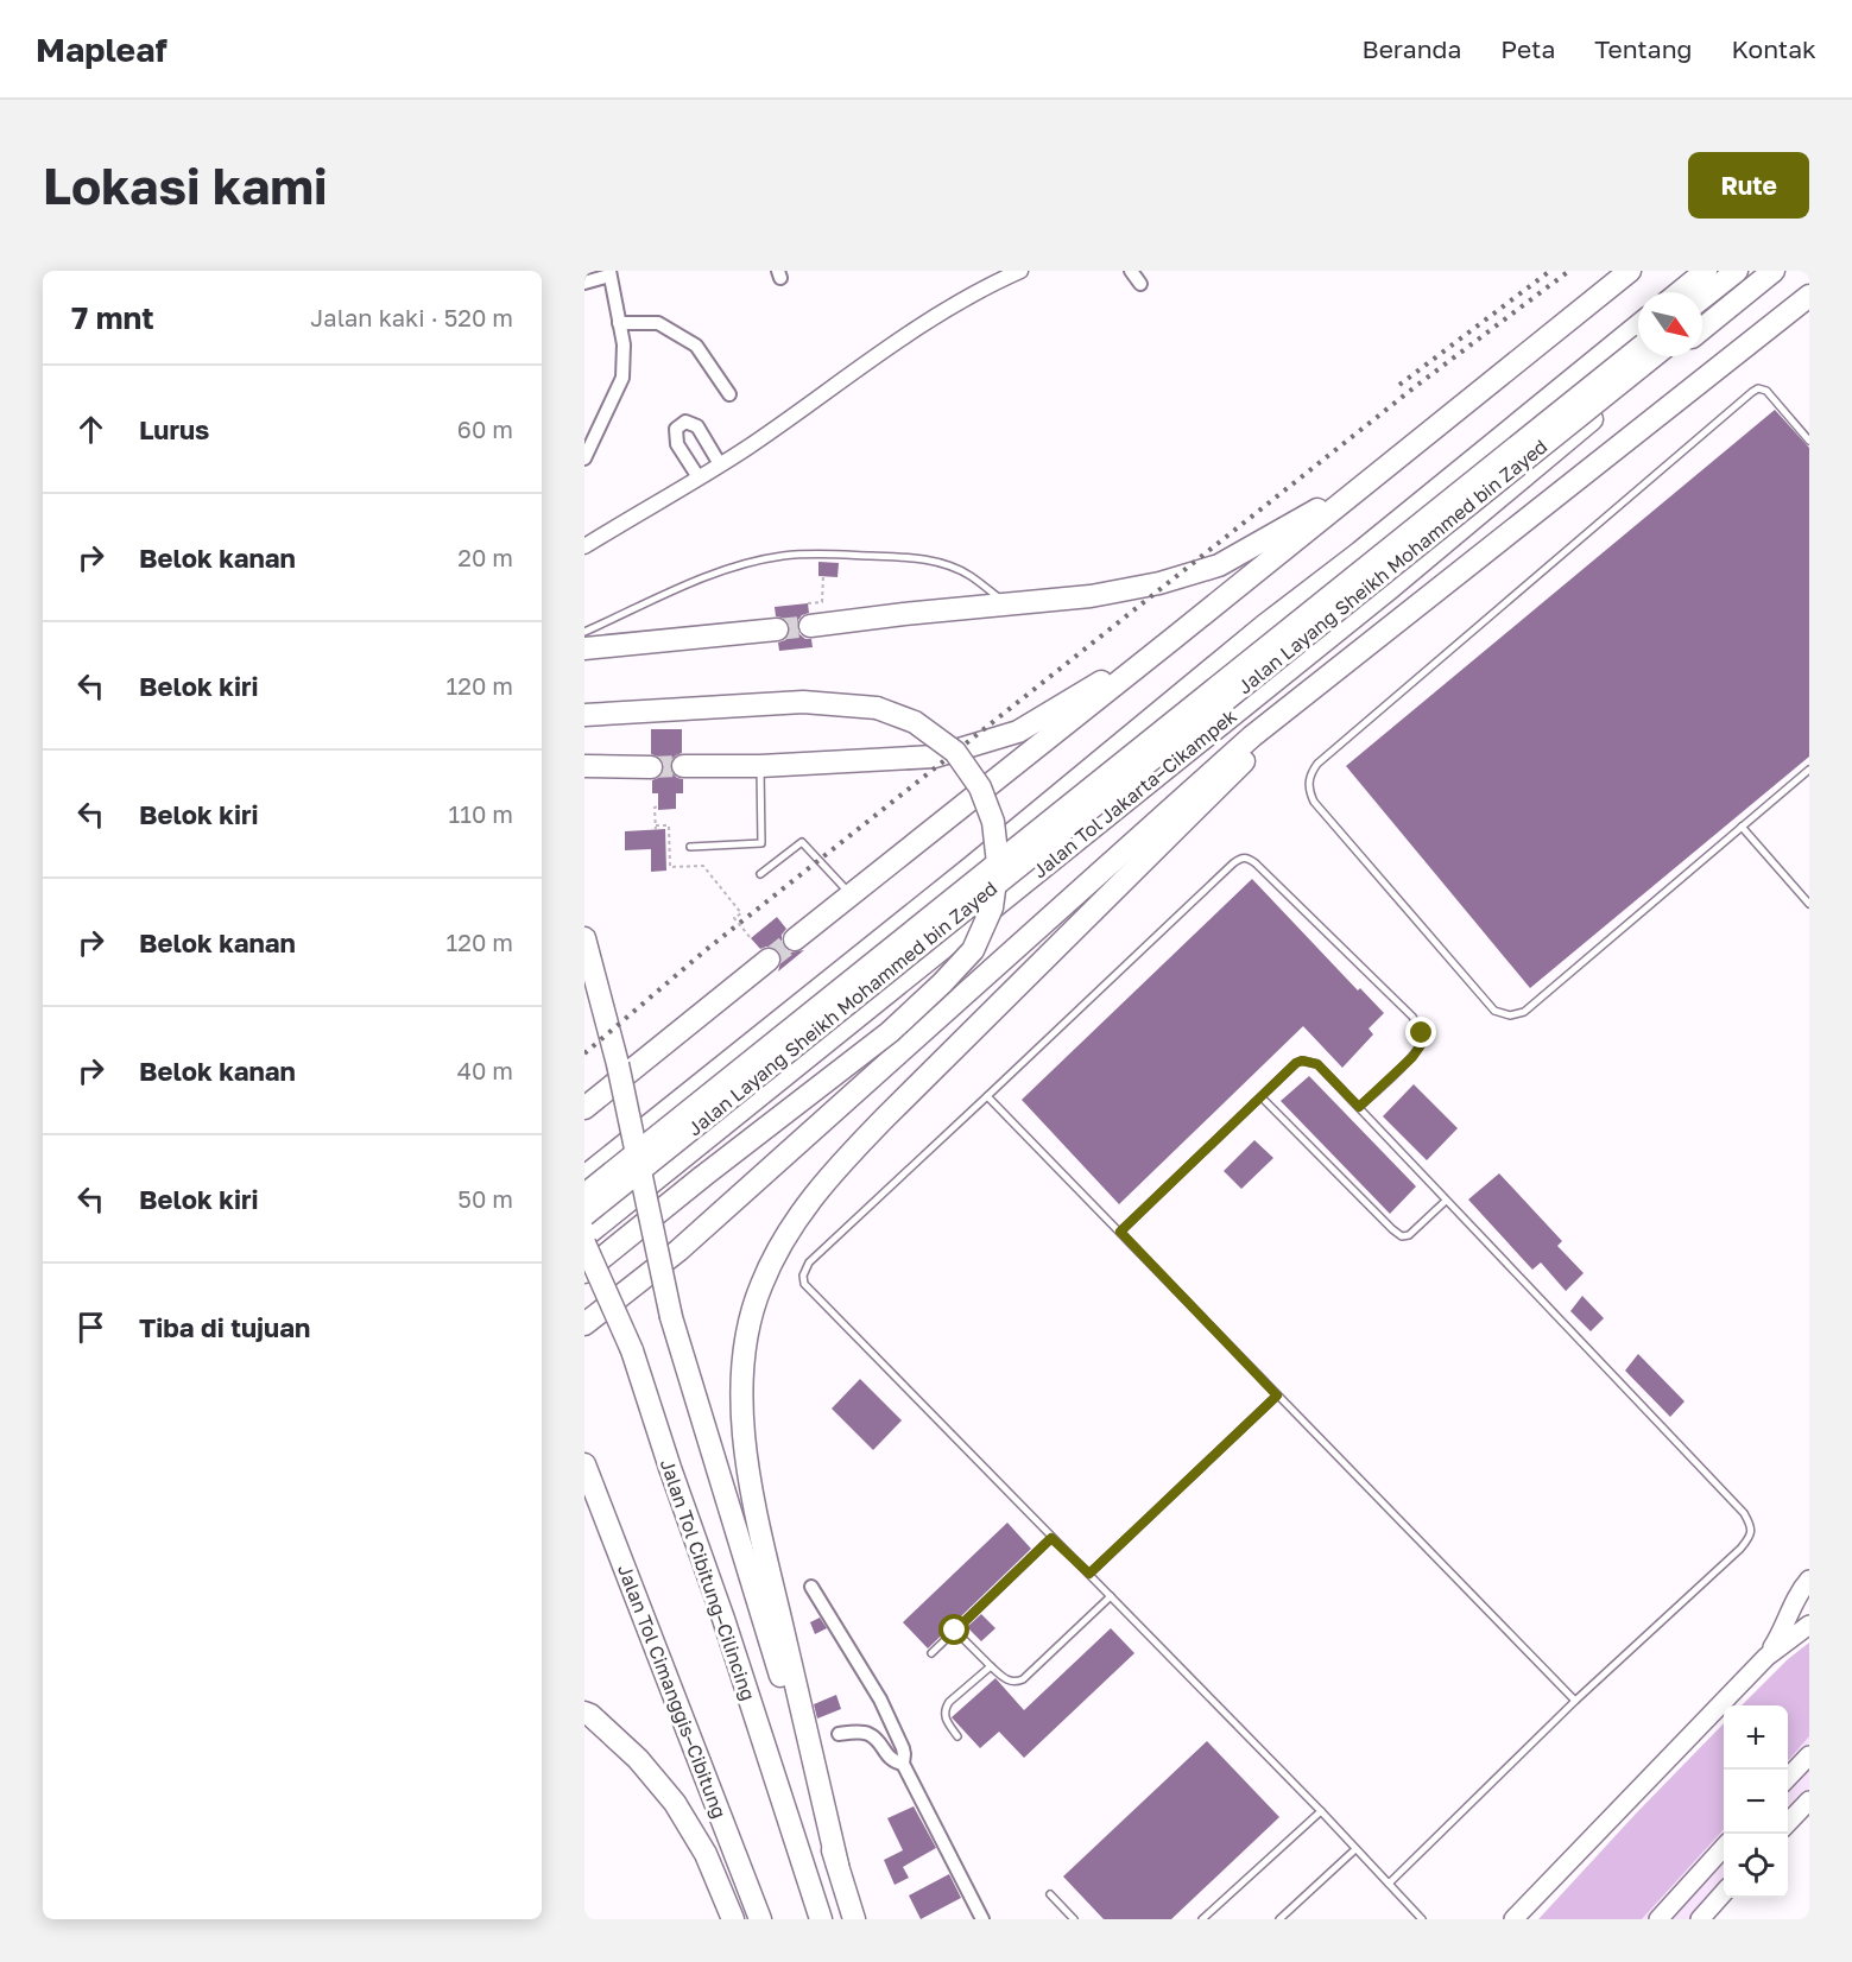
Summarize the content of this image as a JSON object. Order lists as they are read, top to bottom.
{
  "streets": {
    "highway": [
      "Jalan Layang Sheikh Mohammed bin Zayed",
      "Jalan Tol Jakarta–Cikampek",
      "Jalan Tol Cibitung–Cilincing",
      "Jalan Tol Cimanggis–Cibitung"
    ]
  },
  "north": "bottom right",
  "page": {
    "header": "Mapleaf",
    "nav": [
      "Beranda",
      "Peta",
      "Tentang",
      "Kontak"
    ],
    "buttons": "Rute",
    "title": "Lokasi kami",
    "heading": ["7 mnt", "Jalan kaki · 520 m"],
    "list": [
      ["Lurus", "60 m"],
      ["Belok kanan", "20 m"],
      ["Belok kiri", "120 m"],
      ["Belok kiri", "110 m"],
      ["Belok kanan", "120 m"],
      ["Belok kanan", "40 m"],
      ["Belok kiri", "50 m"],
      "Tiba di tujuan"
    ],
    "map_buttons": ["+", "−"]
  }
}
